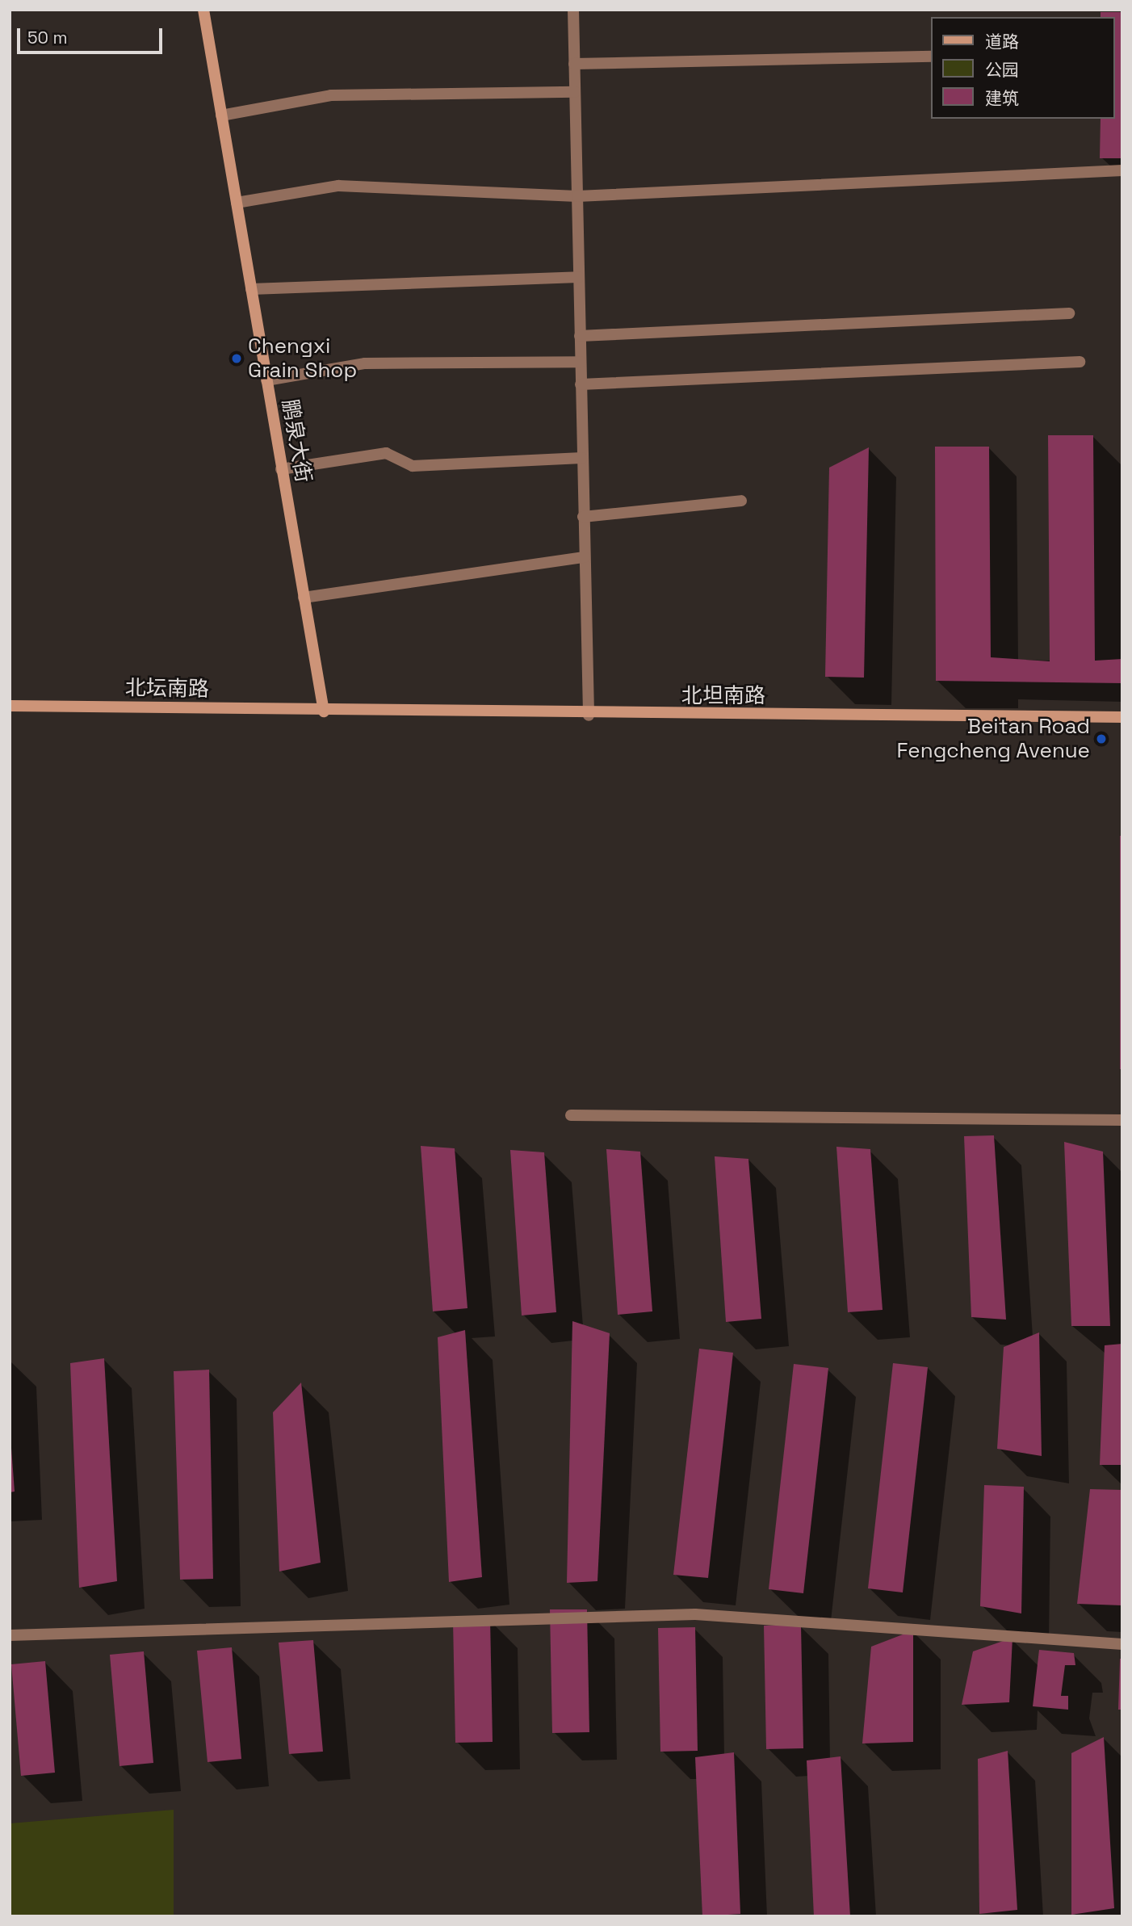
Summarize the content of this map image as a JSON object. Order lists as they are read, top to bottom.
{
  "streets": {
    "main road": ["鹏泉大街", "北坛南路", "北坦南路"]
  },
  "crossings": [
    ["鹏泉大街", "北坛南路"],
    ["鹏泉大街", "北坦南路"],
    ["北坛南路", "北坦南路"]
  ],
  "places": ["Chengxi Grain Shop", "Beitan Road Fengcheng Avenue"],
  "legend": ["道路", "公园", "建筑"],
  "scale_bar": "50 m"
}
